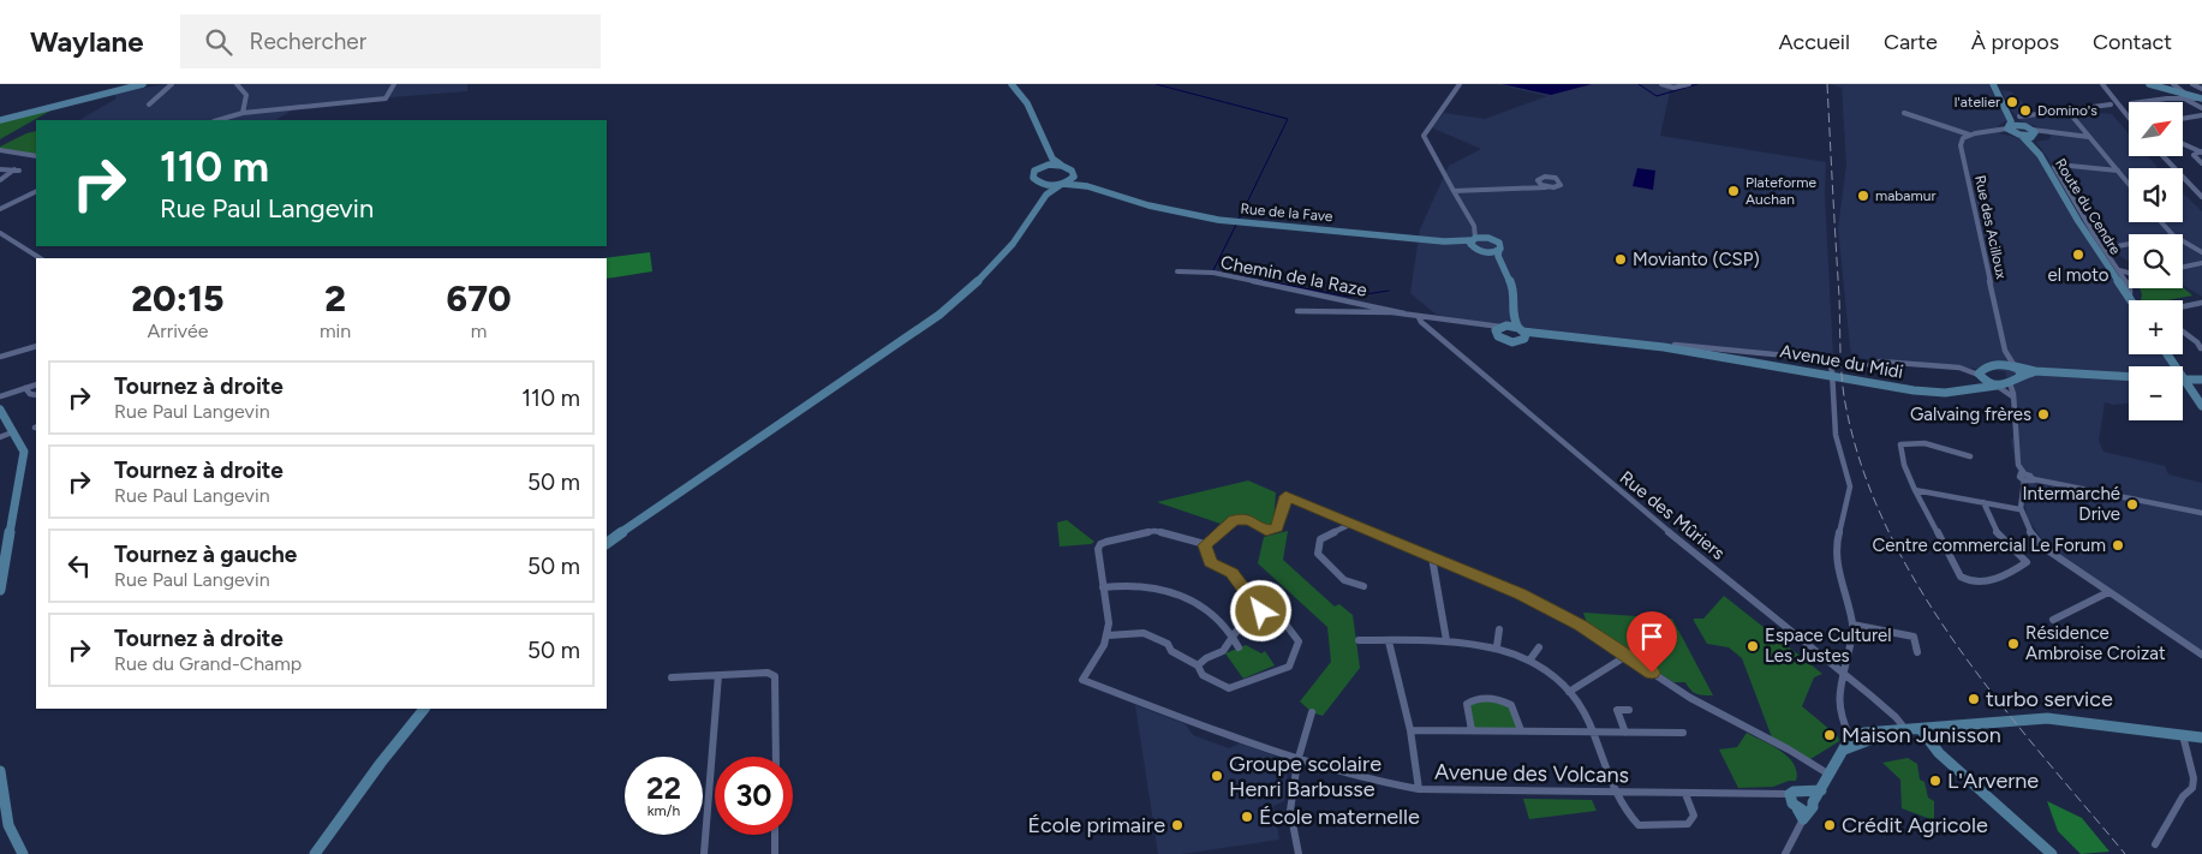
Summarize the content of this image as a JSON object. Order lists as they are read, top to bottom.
{
  "streets": {
    "main road": ["Route du Cendre", "Rue de la Fave", "Avenue du Midi"],
    "street": [
      "Rue des Acilloux",
      "Chemin de la Raze",
      "Rue des Mûriers",
      "Avenue des Volcans"
    ]
  },
  "places": [
    "l'atelier",
    "Domino's",
    "Plateforme Auchan",
    "mabamur",
    "el moto",
    "Movianto (CSP)",
    "Galvaing frères",
    "Intermarché Drive",
    "Centre commercial Le Forum",
    "Résidence Ambroise Croizat",
    "Espace Culturel Les Justes",
    "turbo service",
    "Maison Junisson",
    "Groupe scolaire Henri Barbusse",
    "L'Arverne",
    "École maternelle",
    "École primaire",
    "Crédit Agricole"
  ],
  "north": "top right",
  "page": {
    "header": "Waylane",
    "search": "Rechercher",
    "nav": [
      "Accueil",
      "Carte",
      "À propos",
      "Contact"
    ],
    "map_buttons": ["+", "−"],
    "turn": ["110 m", "Rue Paul Langevin"],
    "eta": [
      "20:15",
      "Arrivée",
      "2",
      "min",
      "670",
      "m"
    ],
    "list": [
      {
        "name": "Tournez à droite",
        "note": "Rue Paul Langevin",
        "value": "110 m"
      },
      {
        "name": "Tournez à droite",
        "note": "Rue Paul Langevin",
        "value": "50 m"
      },
      {
        "name": "Tournez à gauche",
        "note": "Rue Paul Langevin",
        "value": "50 m"
      },
      {
        "name": "Tournez à droite",
        "note": "Rue du Grand-Champ",
        "value": "50 m"
      }
    ],
    "speed": "22 km/h",
    "limit": "30"
  }
}
